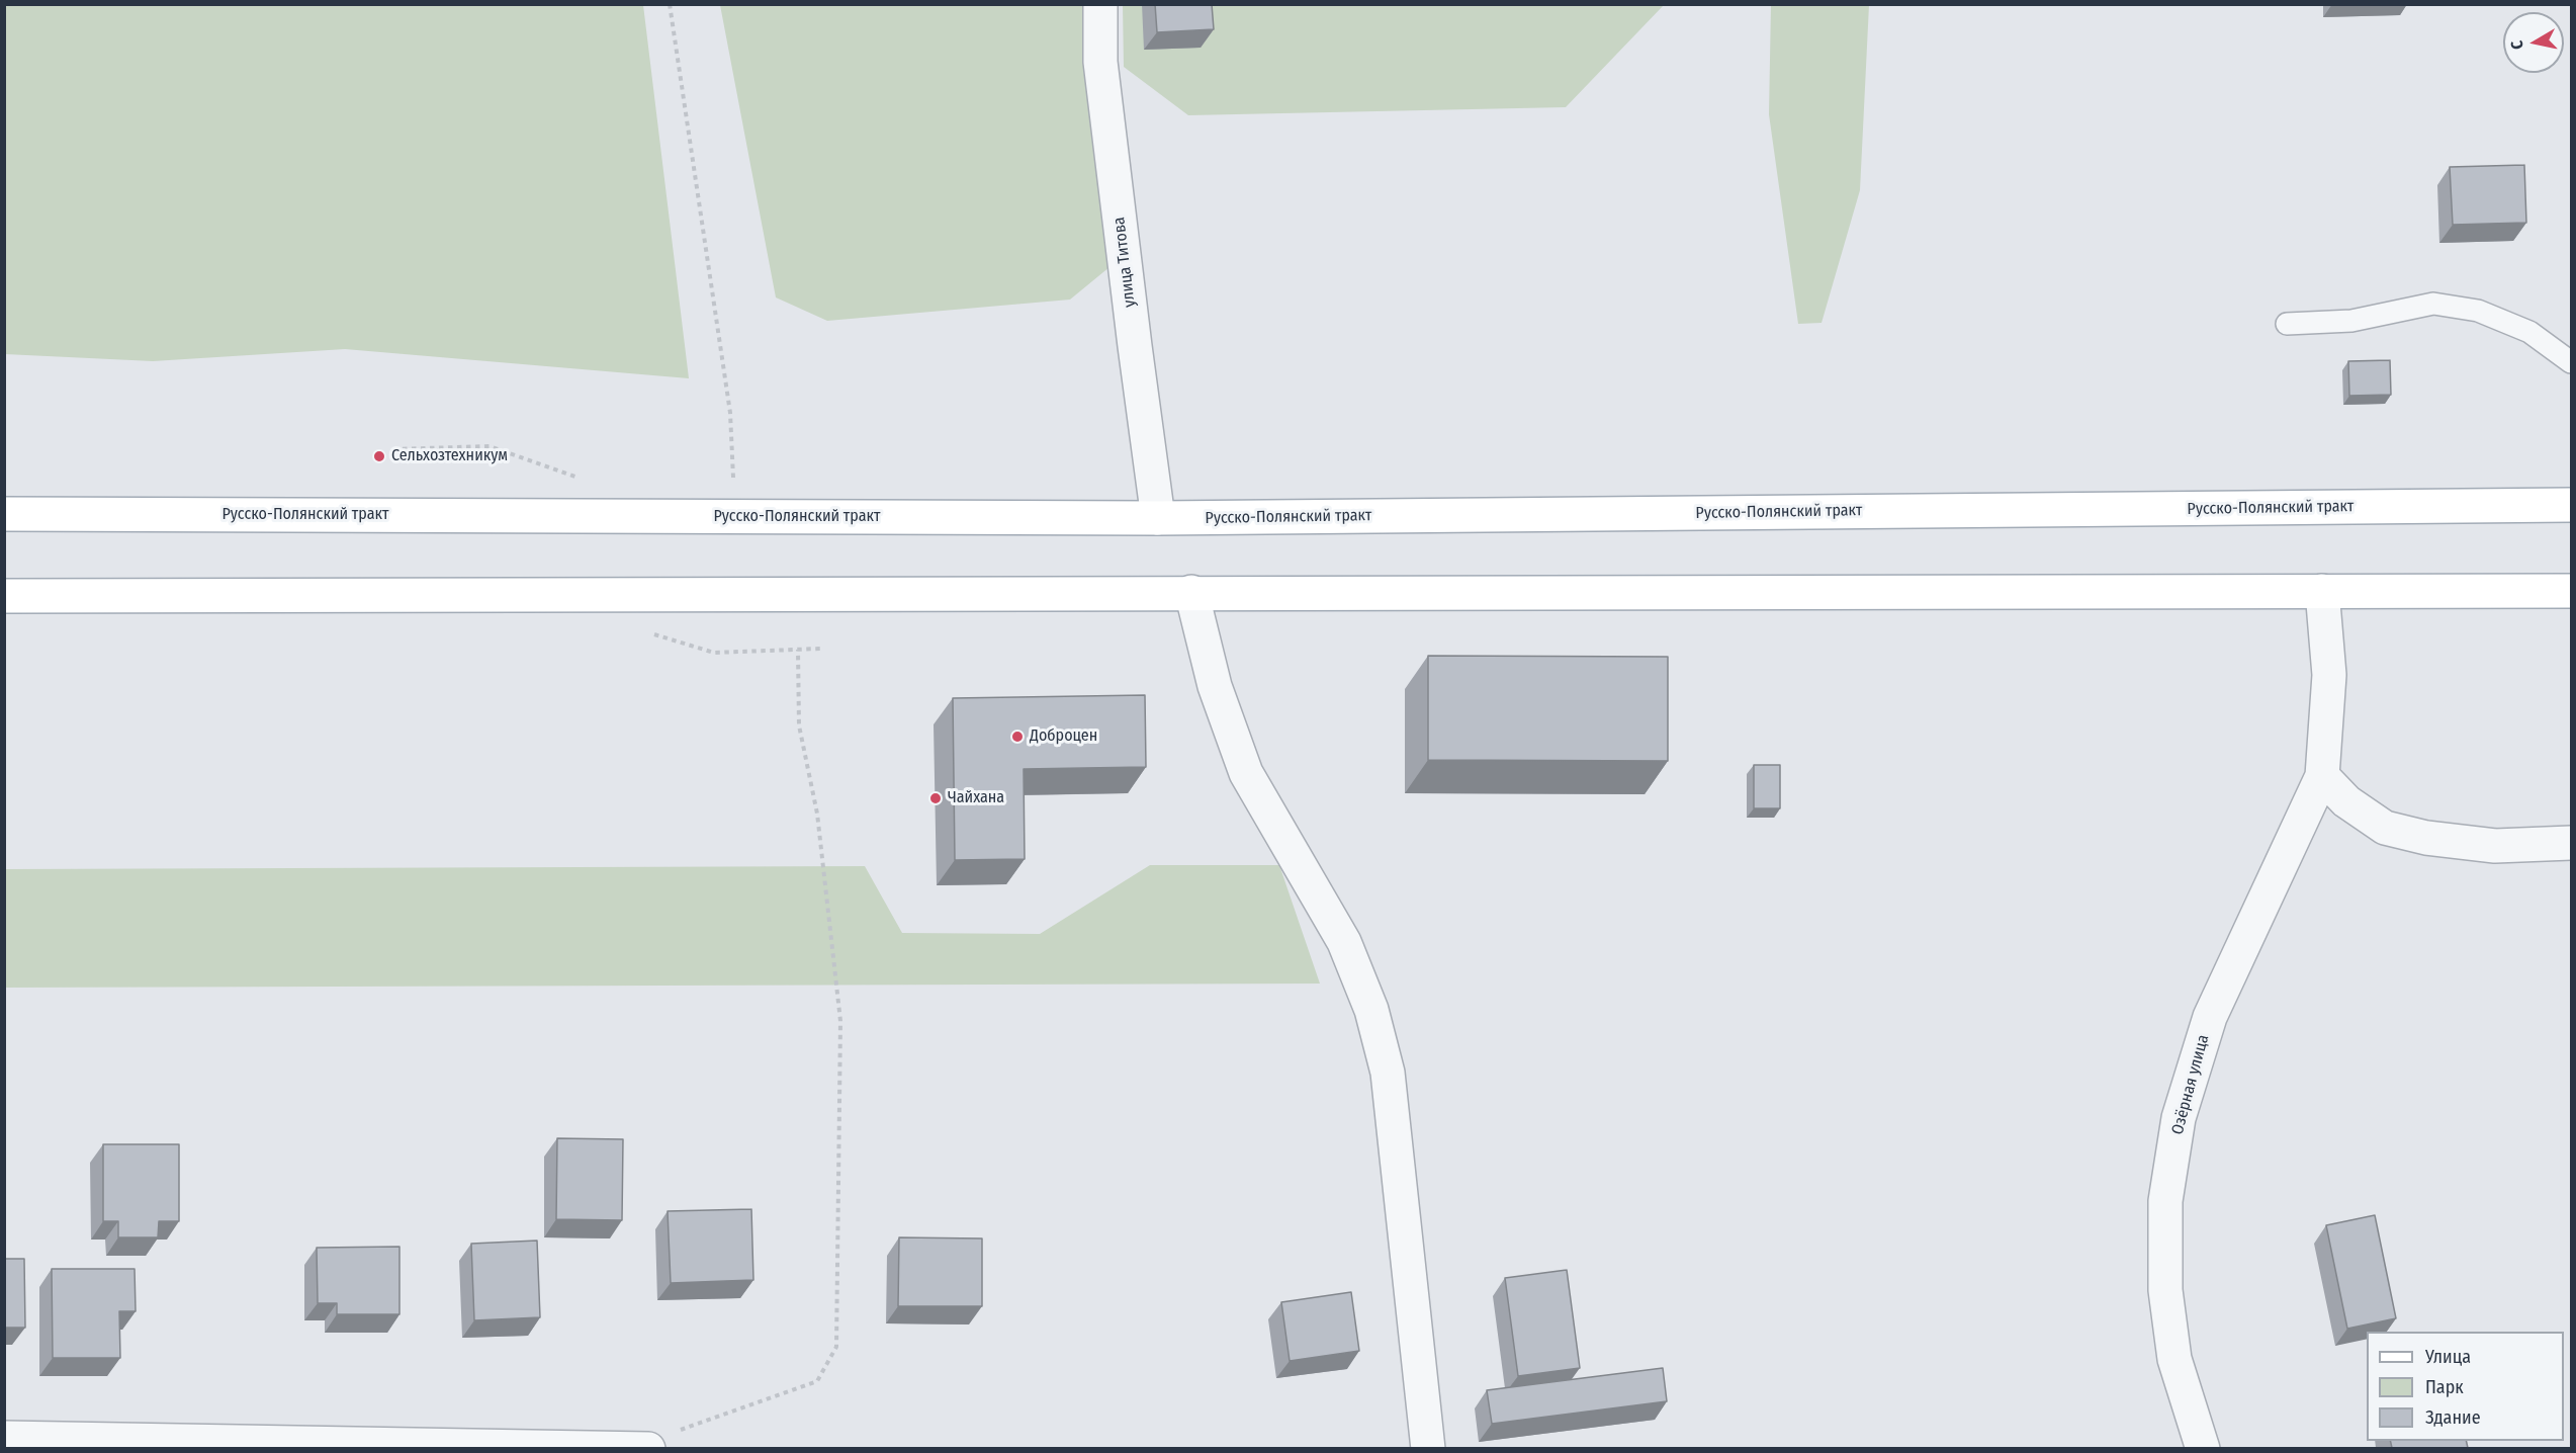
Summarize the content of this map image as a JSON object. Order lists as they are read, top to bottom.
{
  "streets": {
    "main road": ["Русско-Полянский тракт"],
    "street": ["улица Титова", "Озёрная улица"]
  },
  "crossings": [
    ["улица Титова", "Русско-Полянский тракт"]
  ],
  "places": ["Сельхозтехникум", "Доброцен", "Чайхана"],
  "legend": ["Улица", "Парк", "Здание"],
  "north": "left"
}
